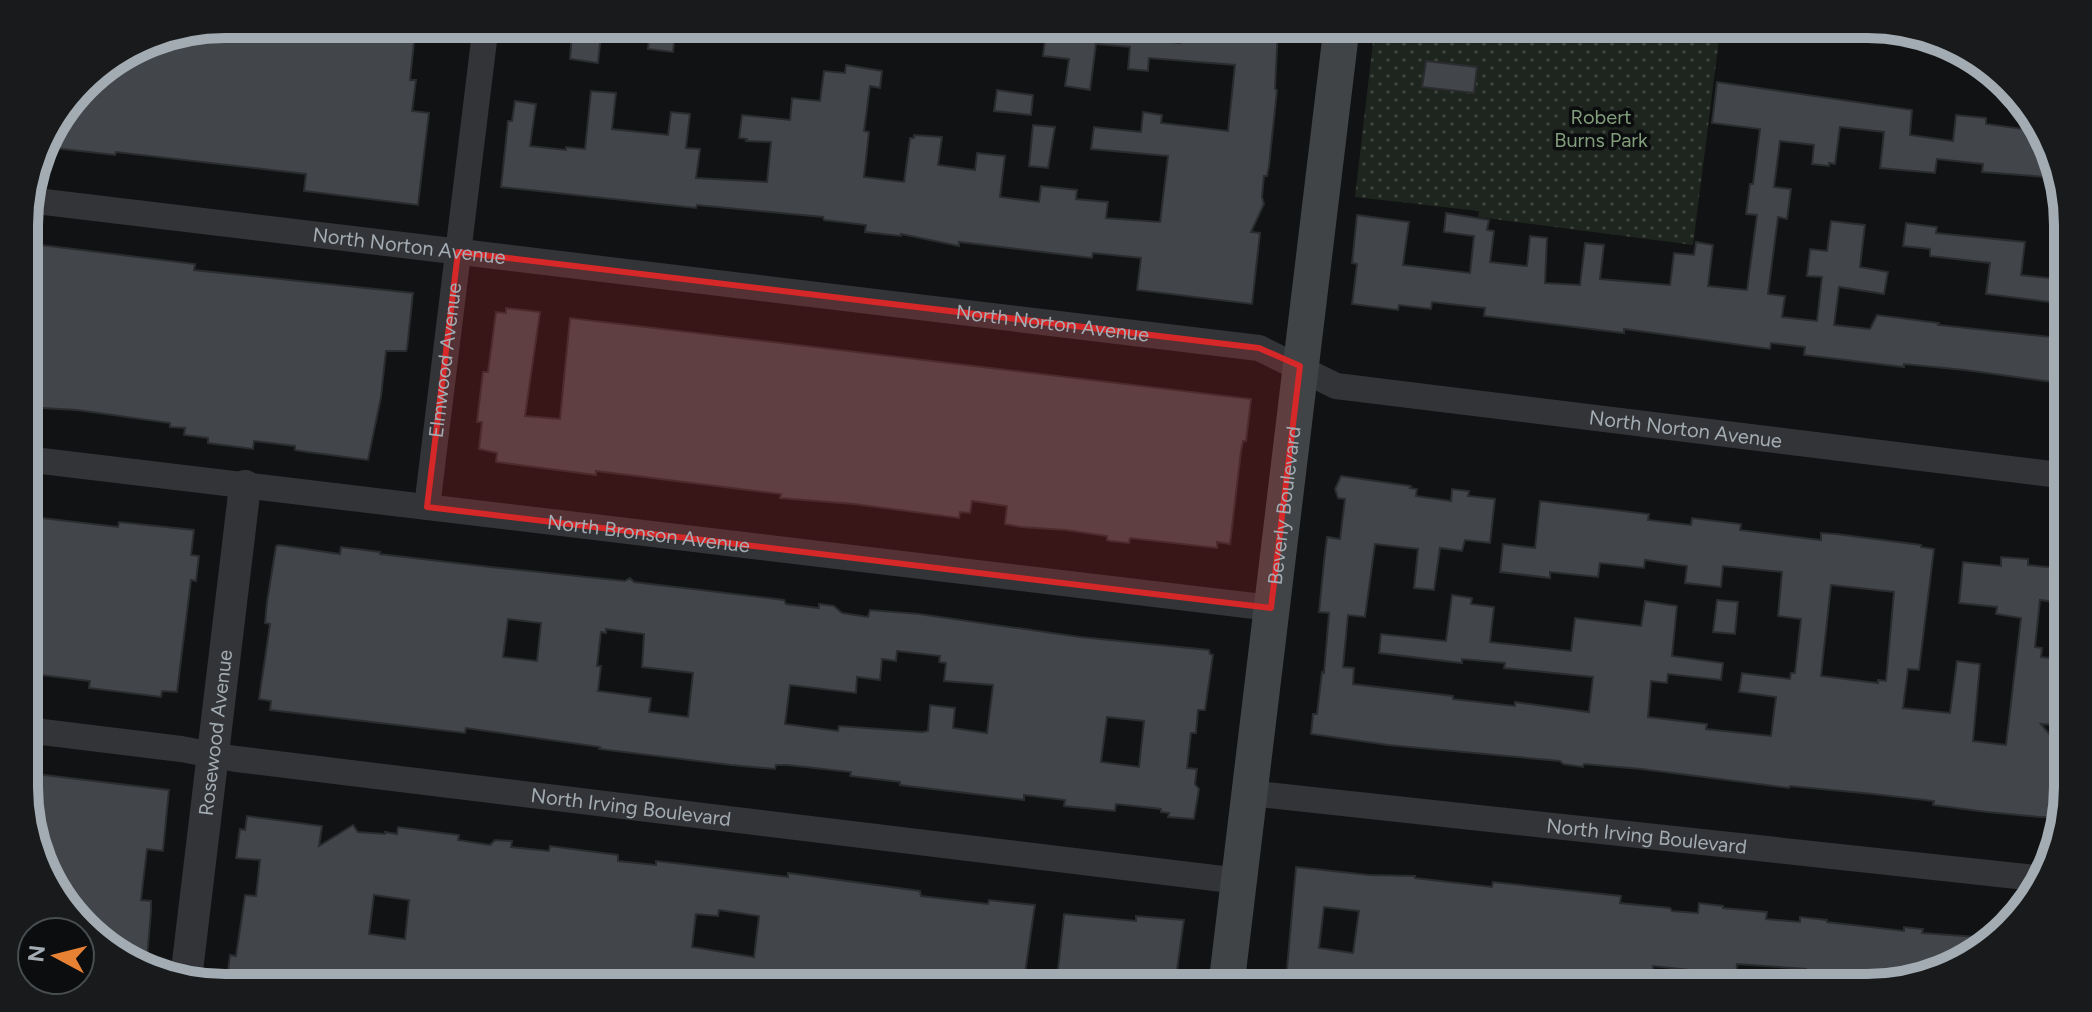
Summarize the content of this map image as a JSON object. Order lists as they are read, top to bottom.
{
  "streets": {
    "main road": ["Beverly Boulevard"],
    "street": [
      "North Norton Avenue",
      "Elmwood Avenue",
      "North Bronson Avenue",
      "Rosewood Avenue",
      "North Irving Boulevard"
    ]
  },
  "crossings": [
    ["North Norton Avenue", "Elmwood Avenue"],
    ["North Norton Avenue", "Beverly Boulevard"],
    ["Elmwood Avenue", "North Bronson Avenue"],
    ["Beverly Boulevard", "North Bronson Avenue"],
    ["Beverly Boulevard", "North Irving Boulevard"],
    ["North Bronson Avenue", "Rosewood Avenue"],
    ["Rosewood Avenue", "North Irving Boulevard"]
  ],
  "parks": ["Robert Burns Park"],
  "north": "left"
}
